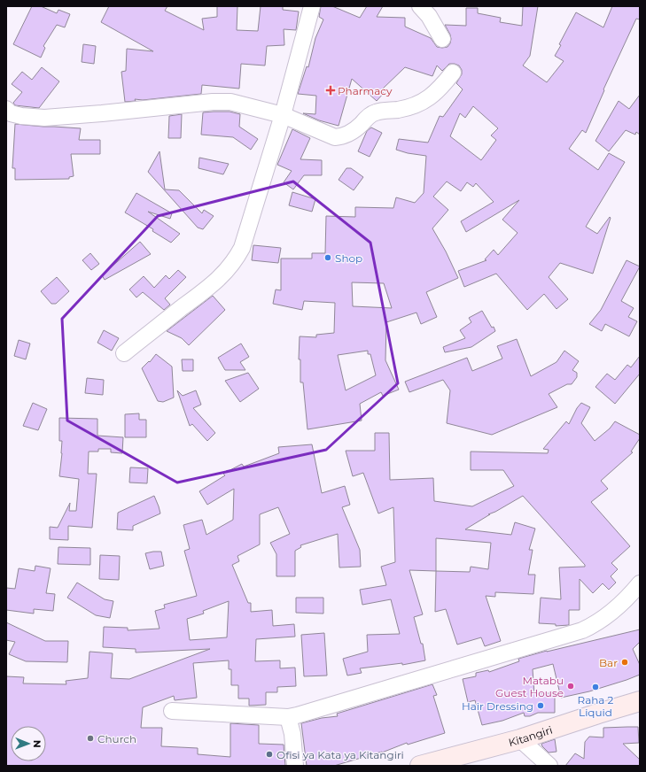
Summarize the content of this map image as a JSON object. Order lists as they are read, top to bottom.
{
  "streets": {
    "main road": ["Kitangiri"]
  },
  "places": {
    "health": ["Pharmacy"],
    "other": [
      "Shop",
      "Bar",
      "Matabu Guest House",
      "Raha 2 Liquid",
      "Hair Dressing",
      "Church",
      "Ofisi ya Kata ya Kitangiri"
    ]
  },
  "north": "right"
}
